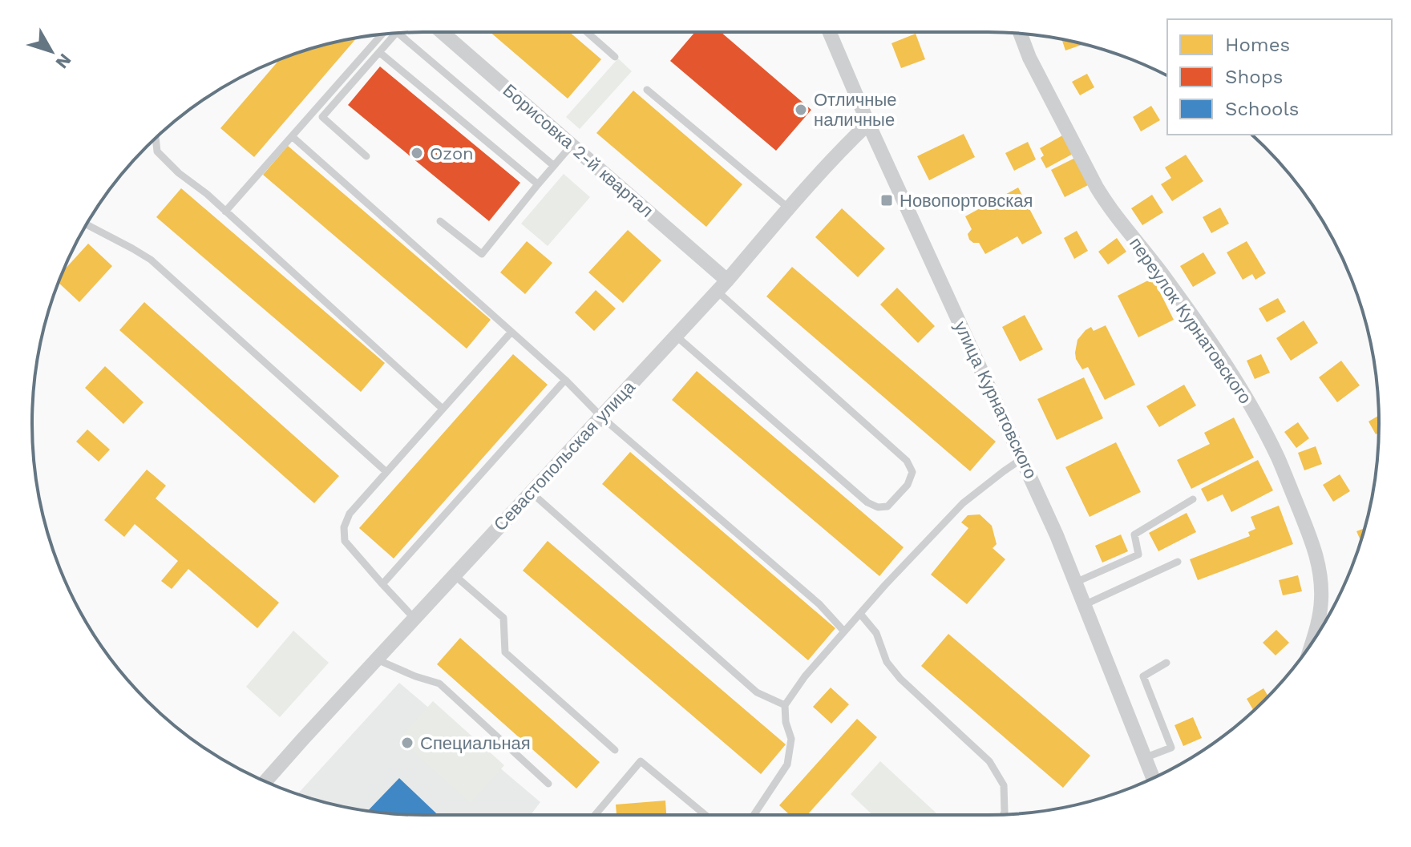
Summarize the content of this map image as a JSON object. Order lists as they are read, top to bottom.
{
  "streets": {
    "street": [
      "Борисовка 2-й квартал",
      "переулок Курнатовского",
      "улица Курнатовского",
      "Севастопольская улица"
    ]
  },
  "crossings": [
    ["Борисовка 2-й квартал", "Севастопольская улица"],
    ["улица Курнатовского", "Севастопольская улица"]
  ],
  "places": {
    "other": ["Отличные наличные", "Ozon", "Специальная"],
    "transit": ["Новопортовская"]
  },
  "legend": ["Homes", "Shops", "Schools"],
  "north": "bottom right"
}
